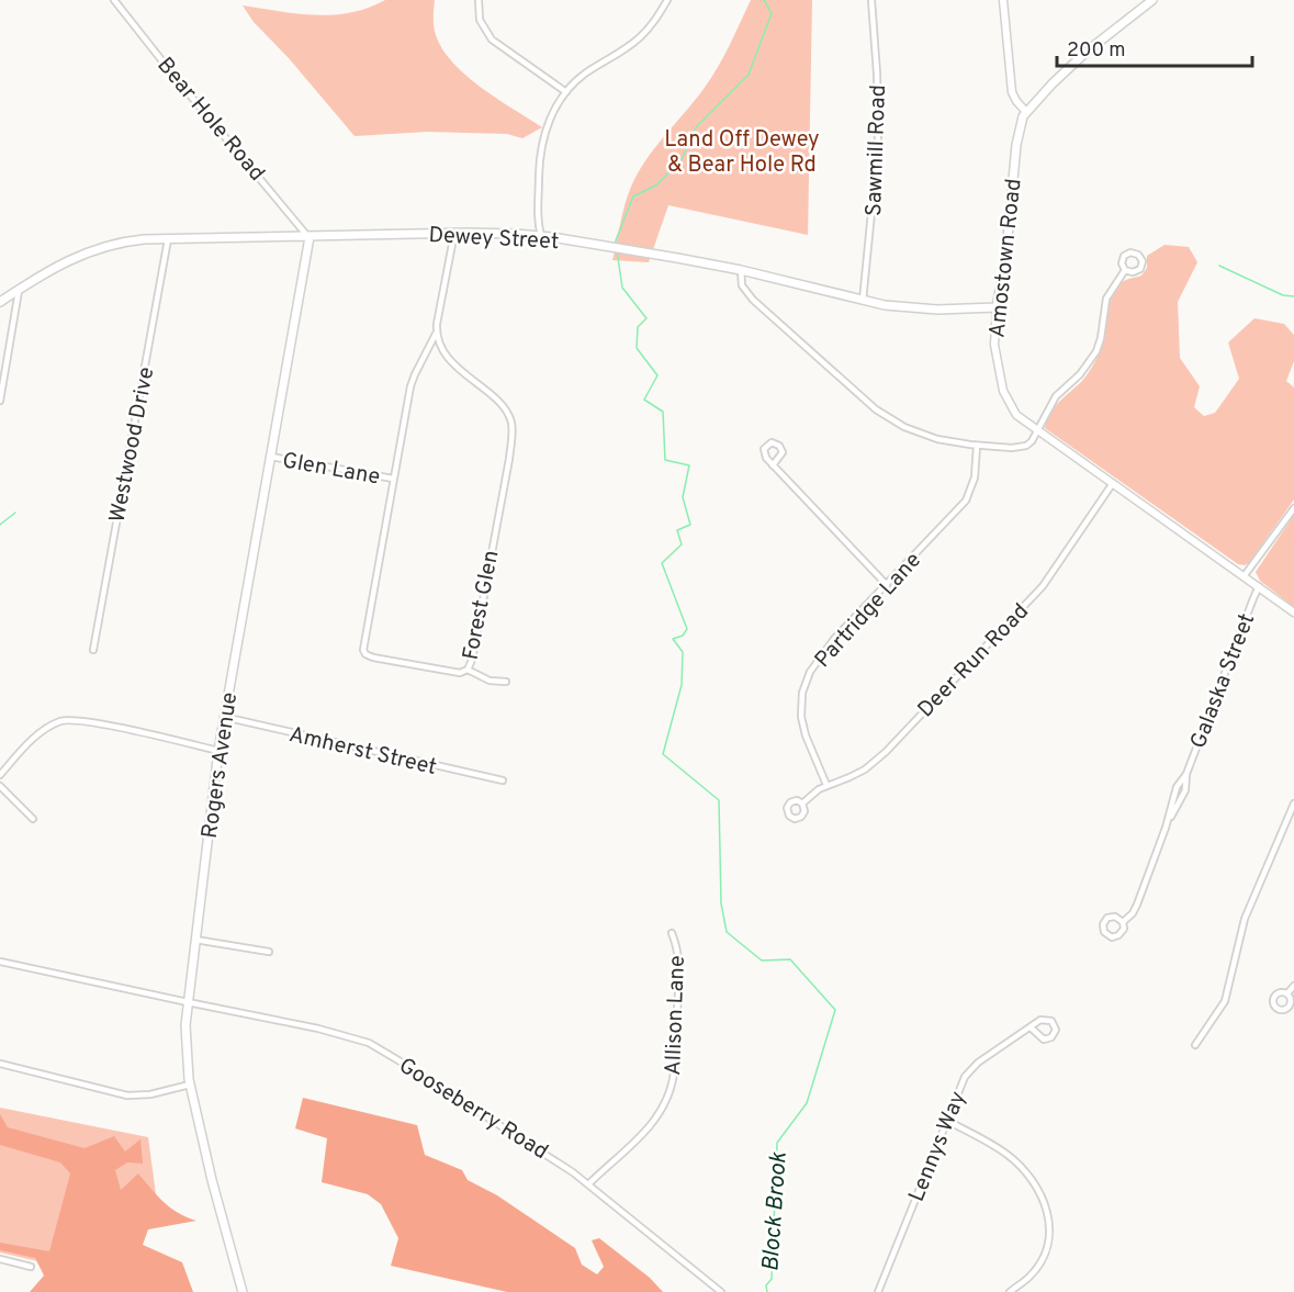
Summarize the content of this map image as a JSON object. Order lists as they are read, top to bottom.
{
  "streets": {
    "main road": ["Dewey Street", "Amostown Road", "Rogers Avenue"],
    "street": [
      "Bear Hole Road",
      "Sawmill Road",
      "Westwood Drive",
      "Glen Lane",
      "Forest Glen",
      "Partridge Lane",
      "Deer Run Road",
      "Galaska Street",
      "Amherst Street",
      "Allison Lane",
      "Gooseberry Road",
      "Lennys Way"
    ]
  },
  "crossings": [
    ["Bear Hole Road", "Dewey Street"],
    ["Bear Hole Road", "Rogers Avenue"],
    ["Sawmill Road", "Dewey Street"],
    ["Dewey Street", "Amostown Road"],
    ["Dewey Street", "Westwood Drive"],
    ["Dewey Street", "Forest Glen"],
    ["Dewey Street", "Rogers Avenue"],
    ["Amostown Road", "Deer Run Road"],
    ["Amostown Road", "Galaska Street"],
    ["Glen Lane", "Forest Glen"],
    ["Glen Lane", "Rogers Avenue"],
    ["Partridge Lane", "Deer Run Road"],
    ["Amherst Street", "Rogers Avenue"],
    ["Rogers Avenue", "Gooseberry Road"],
    ["Allison Lane", "Gooseberry Road"]
  ],
  "water": ["Block Brook"],
  "parks": ["Land Off Dewey & Bear Hole Rd"],
  "scale_bar": "200 m"
}
